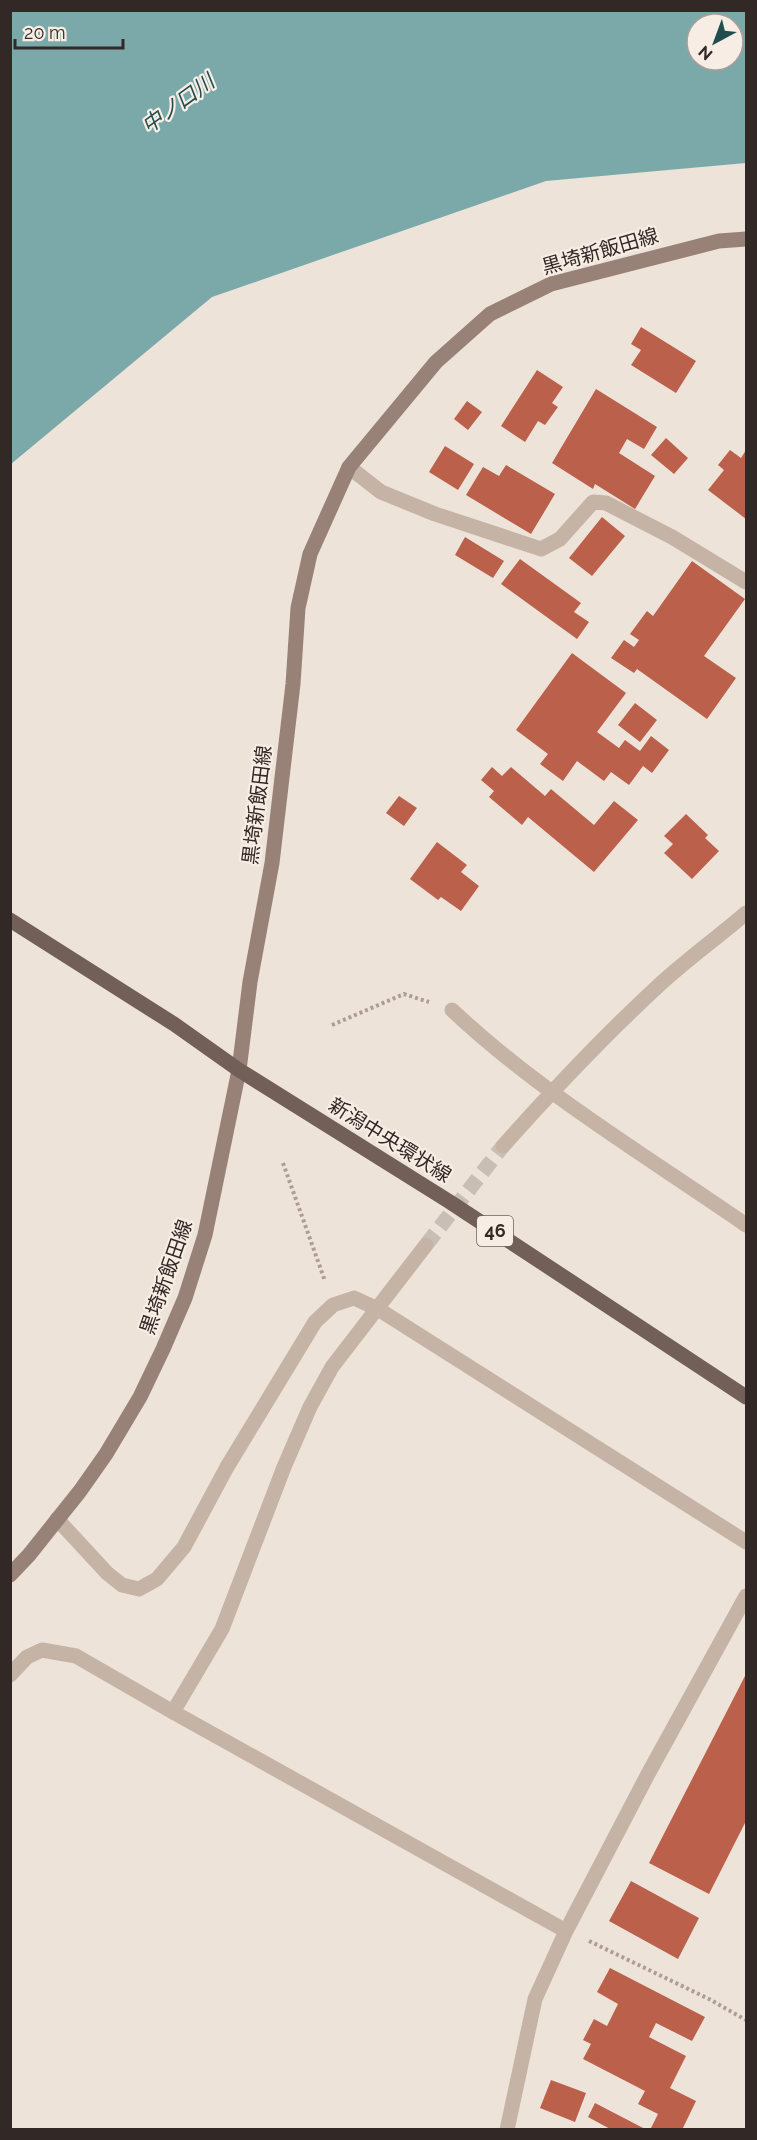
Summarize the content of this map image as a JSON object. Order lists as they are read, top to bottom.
{
  "streets": {
    "main road": ["黒埼新飯田線", "新潟中央環状線", "46"]
  },
  "crossings": [
    ["黒埼新飯田線", "新潟中央環状線"]
  ],
  "water": ["中ノ口川"],
  "scale_bar": "20 m",
  "north": "bottom left"
}
